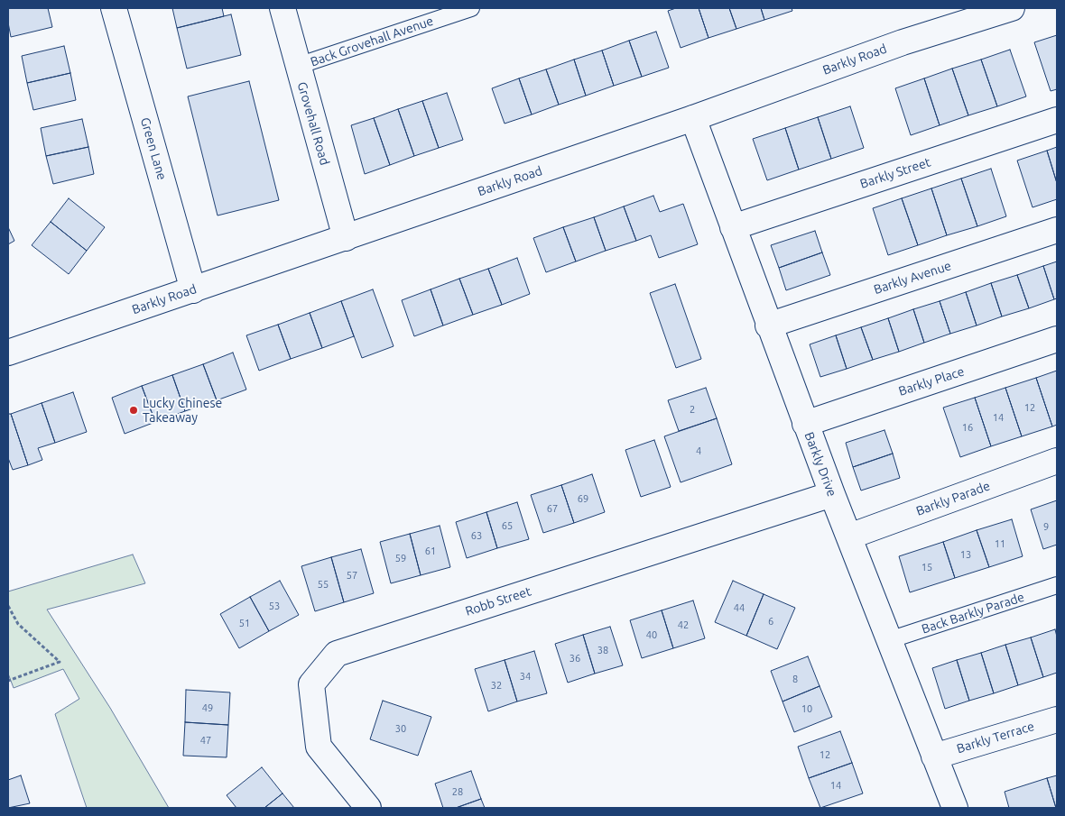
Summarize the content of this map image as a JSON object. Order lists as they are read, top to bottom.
{
  "streets": {
    "street": [
      "Barkly Road",
      "Grovehall Road",
      "Green Lane",
      "Barkly Street",
      "Barkly Avenue",
      "Barkly Place",
      "Barkly Drive",
      "Barkly Parade",
      "Robb Street",
      "Barkly Terrace"
    ],
    "lane": ["Back Grovehall Avenue", "Back Barkly Parade"]
  },
  "crossings": [
    ["Back Grovehall Avenue", "Grovehall Road"],
    ["Barkly Road", "Grovehall Road"],
    ["Barkly Road", "Green Lane"],
    ["Barkly Road", "Barkly Drive"],
    ["Barkly Street", "Barkly Drive"],
    ["Barkly Avenue", "Barkly Drive"],
    ["Barkly Place", "Barkly Drive"],
    ["Barkly Drive", "Barkly Parade"],
    ["Barkly Drive", "Robb Street"],
    ["Barkly Drive", "Back Barkly Parade"],
    ["Barkly Drive", "Barkly Terrace"]
  ],
  "places": ["Lucky Chinese Takeaway"],
  "house_numbers": [
    "12",
    "2",
    "14",
    "16",
    "4",
    "69",
    "67",
    "65",
    "9",
    "63",
    "11",
    "61",
    "13",
    "59",
    "15",
    "57",
    "55",
    "53",
    "44",
    "6",
    "51",
    "42",
    "40",
    "38",
    "36",
    "34",
    "8",
    "32",
    "49",
    "10",
    "30",
    "47",
    "12",
    "14",
    "28"
  ]
}
